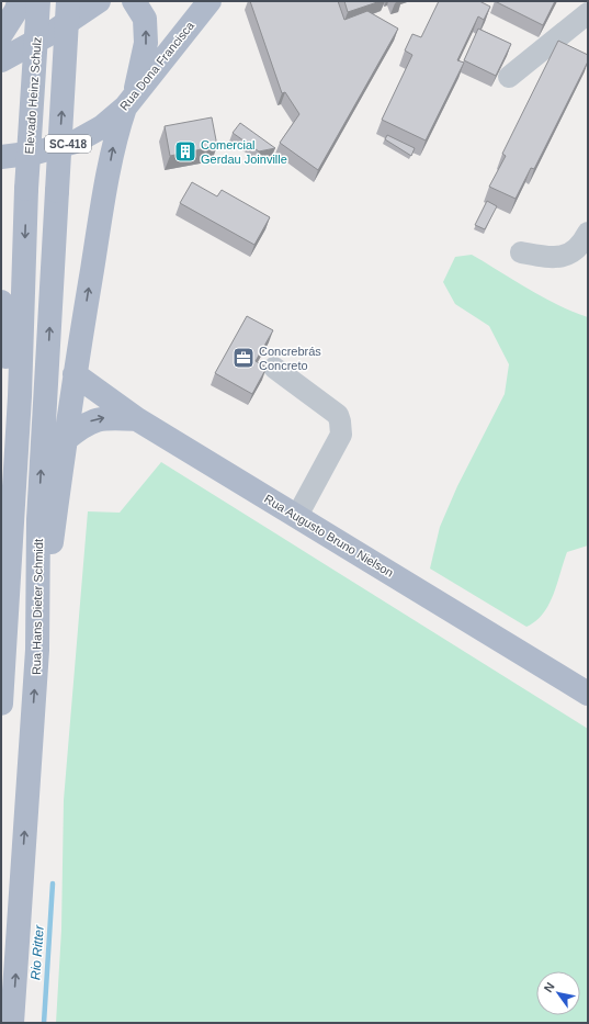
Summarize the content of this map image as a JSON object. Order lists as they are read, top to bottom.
{
  "streets": {
    "main road": [
      "Rua Dona Francisca",
      "Elevado Heinz Schulz",
      "SC-418",
      "Rua Augusto Bruno Nielson",
      "Rua Hans Dieter Schmidt"
    ]
  },
  "water": ["Rio Ritter"],
  "places": {
    "building": ["Comercial Gerdau Joinville"],
    "office": ["Concrebrás Concreto"]
  },
  "north": "top left"
}
